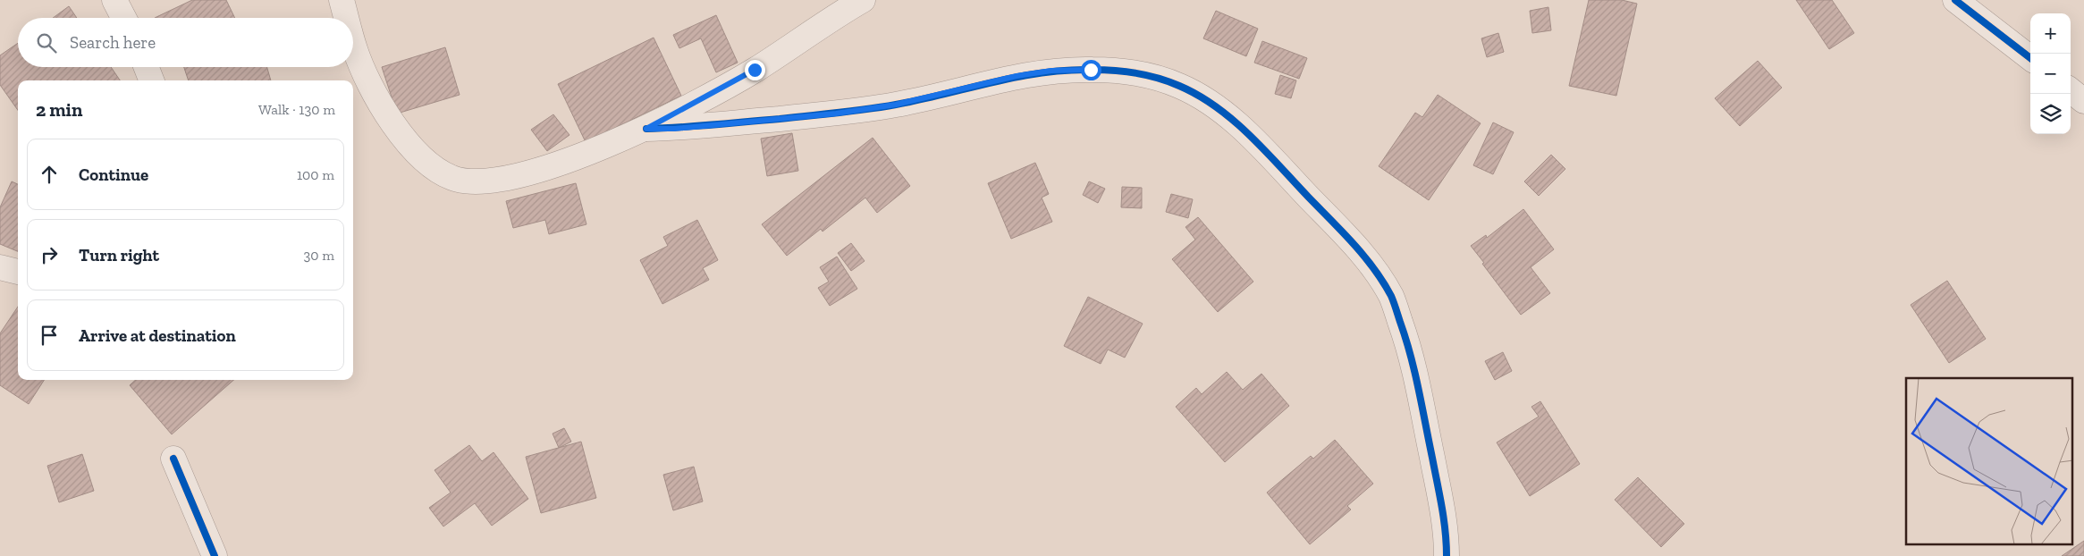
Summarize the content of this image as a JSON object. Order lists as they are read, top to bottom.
{
  "page": {
    "map_buttons": ["+", "−"],
    "search": "Search here",
    "heading": ["2 min", "Walk · 130 m"],
    "list": [
      ["Continue", "100 m"],
      ["Turn right", "30 m"],
      "Arrive at destination"
    ]
  }
}
